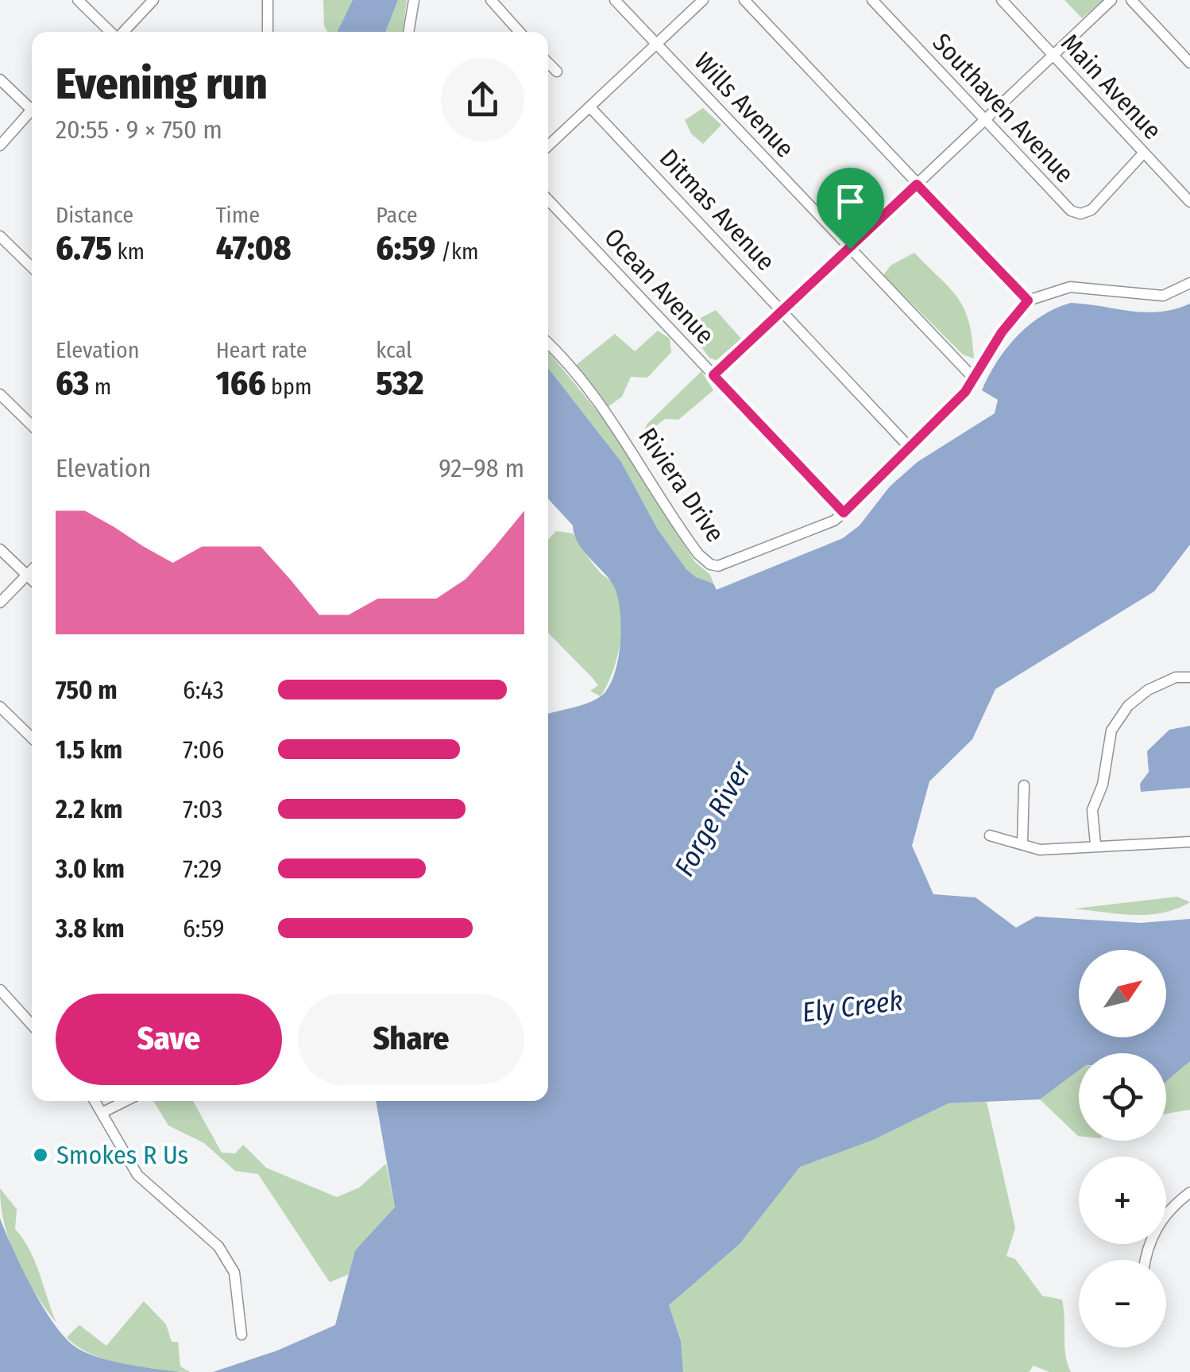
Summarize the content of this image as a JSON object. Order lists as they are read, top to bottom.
{
  "streets": {
    "street": [
      "Main Avenue",
      "Wills Avenue",
      "Southaven Avenue",
      "Ditmas Avenue",
      "Ocean Avenue",
      "Riviera Drive"
    ]
  },
  "crossings": [
    ["Main Avenue", "Southaven Avenue"],
    ["Wills Avenue", "Riviera Drive"],
    ["Ditmas Avenue", "Riviera Drive"],
    ["Ocean Avenue", "Riviera Drive"]
  ],
  "water": ["Forge River", "Ely Creek"],
  "places": ["Smokes R Us"],
  "north": "top right",
  "page": {
    "heading": ["Evening run", "20:55 · 9 × 750 m"],
    "stats": [
      ["Distance", "6.75 km"],
      ["Time", "47:08"],
      ["Pace", "6:59 /km"],
      ["Elevation", "63 m"],
      ["Heart rate", "166 bpm"],
      ["kcal", "532"]
    ],
    "chart": ["Elevation", "92–98 m"],
    "list": [
      {
        "name": "750 m",
        "note": "6:43"
      },
      {
        "name": "1.5 km",
        "note": "7:06"
      },
      {
        "name": "2.2 km",
        "note": "7:03"
      },
      {
        "name": "3.0 km",
        "note": "7:29"
      },
      {
        "name": "3.8 km",
        "note": "6:59"
      }
    ],
    "map_buttons": ["+", "−"],
    "buttons": ["Save", "Share"]
  }
}
